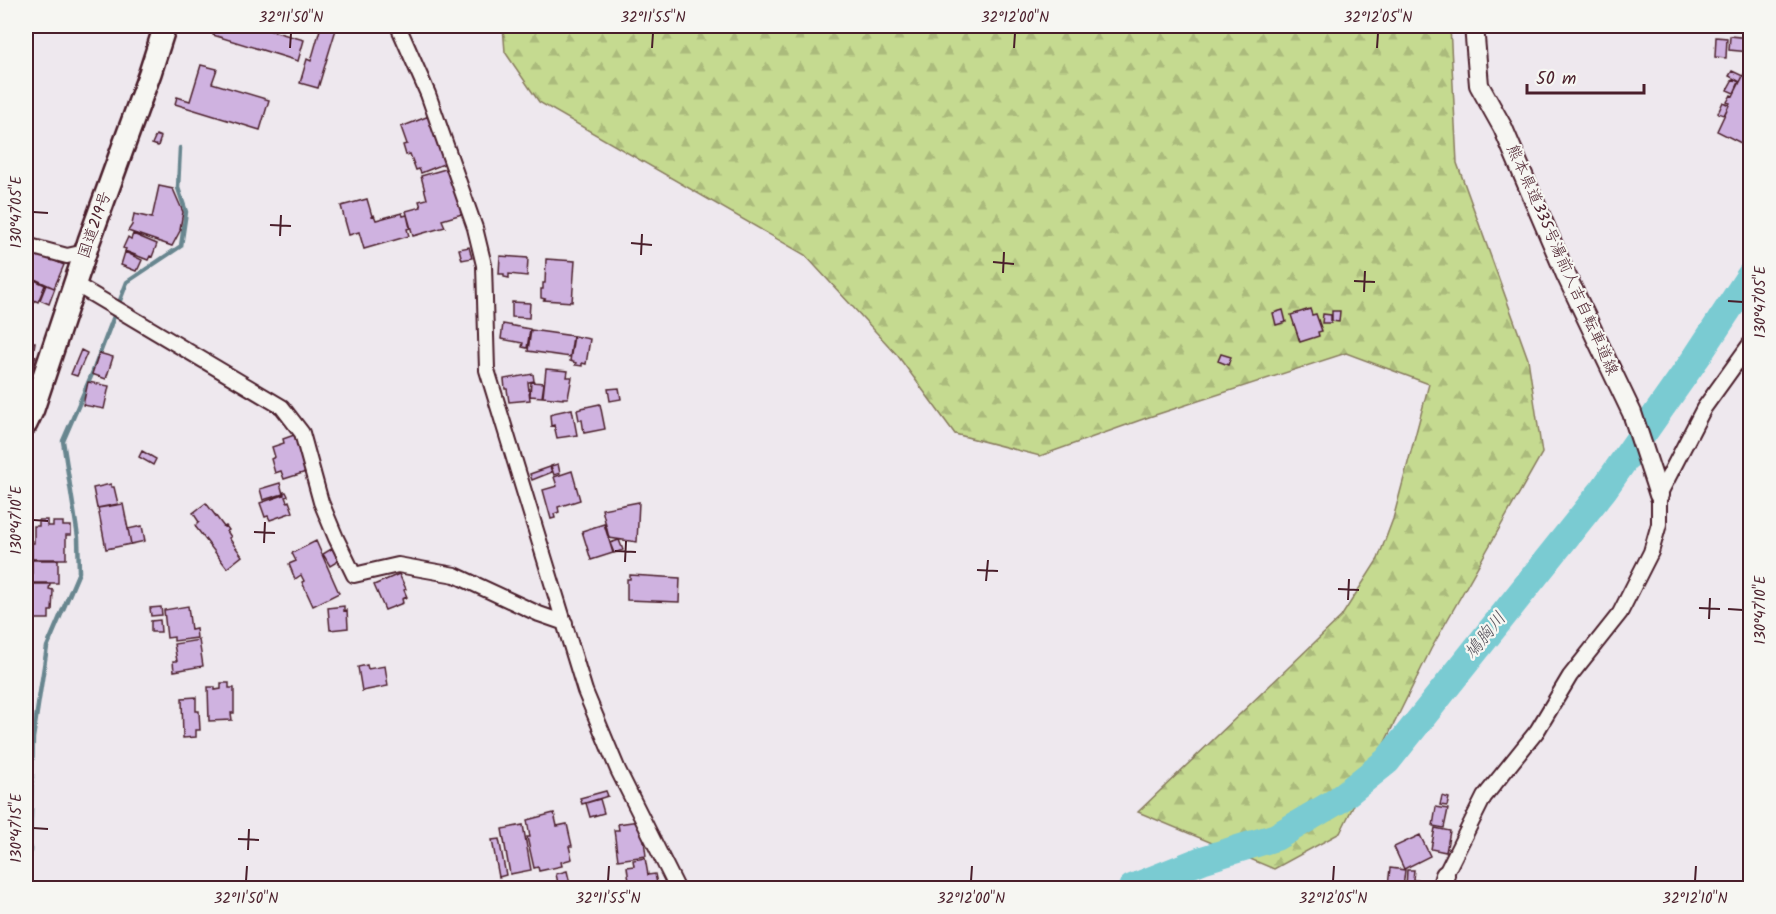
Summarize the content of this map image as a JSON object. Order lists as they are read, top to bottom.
{
  "streets": {
    "highway": ["国道219号"],
    "main road": ["熊本県道335号湯前人吉自転車道線"]
  },
  "water": ["鳩胸川"],
  "scale_bar": "50 m",
  "coordinates": [
    "32°11'50\"N",
    "32°11'55\"N",
    "32°12'00\"N",
    "32°12'05\"N",
    "130°47'05\"E",
    "130°47'10\"E",
    "130°47'15\"E",
    "32°12'10\"N"
  ]
}
